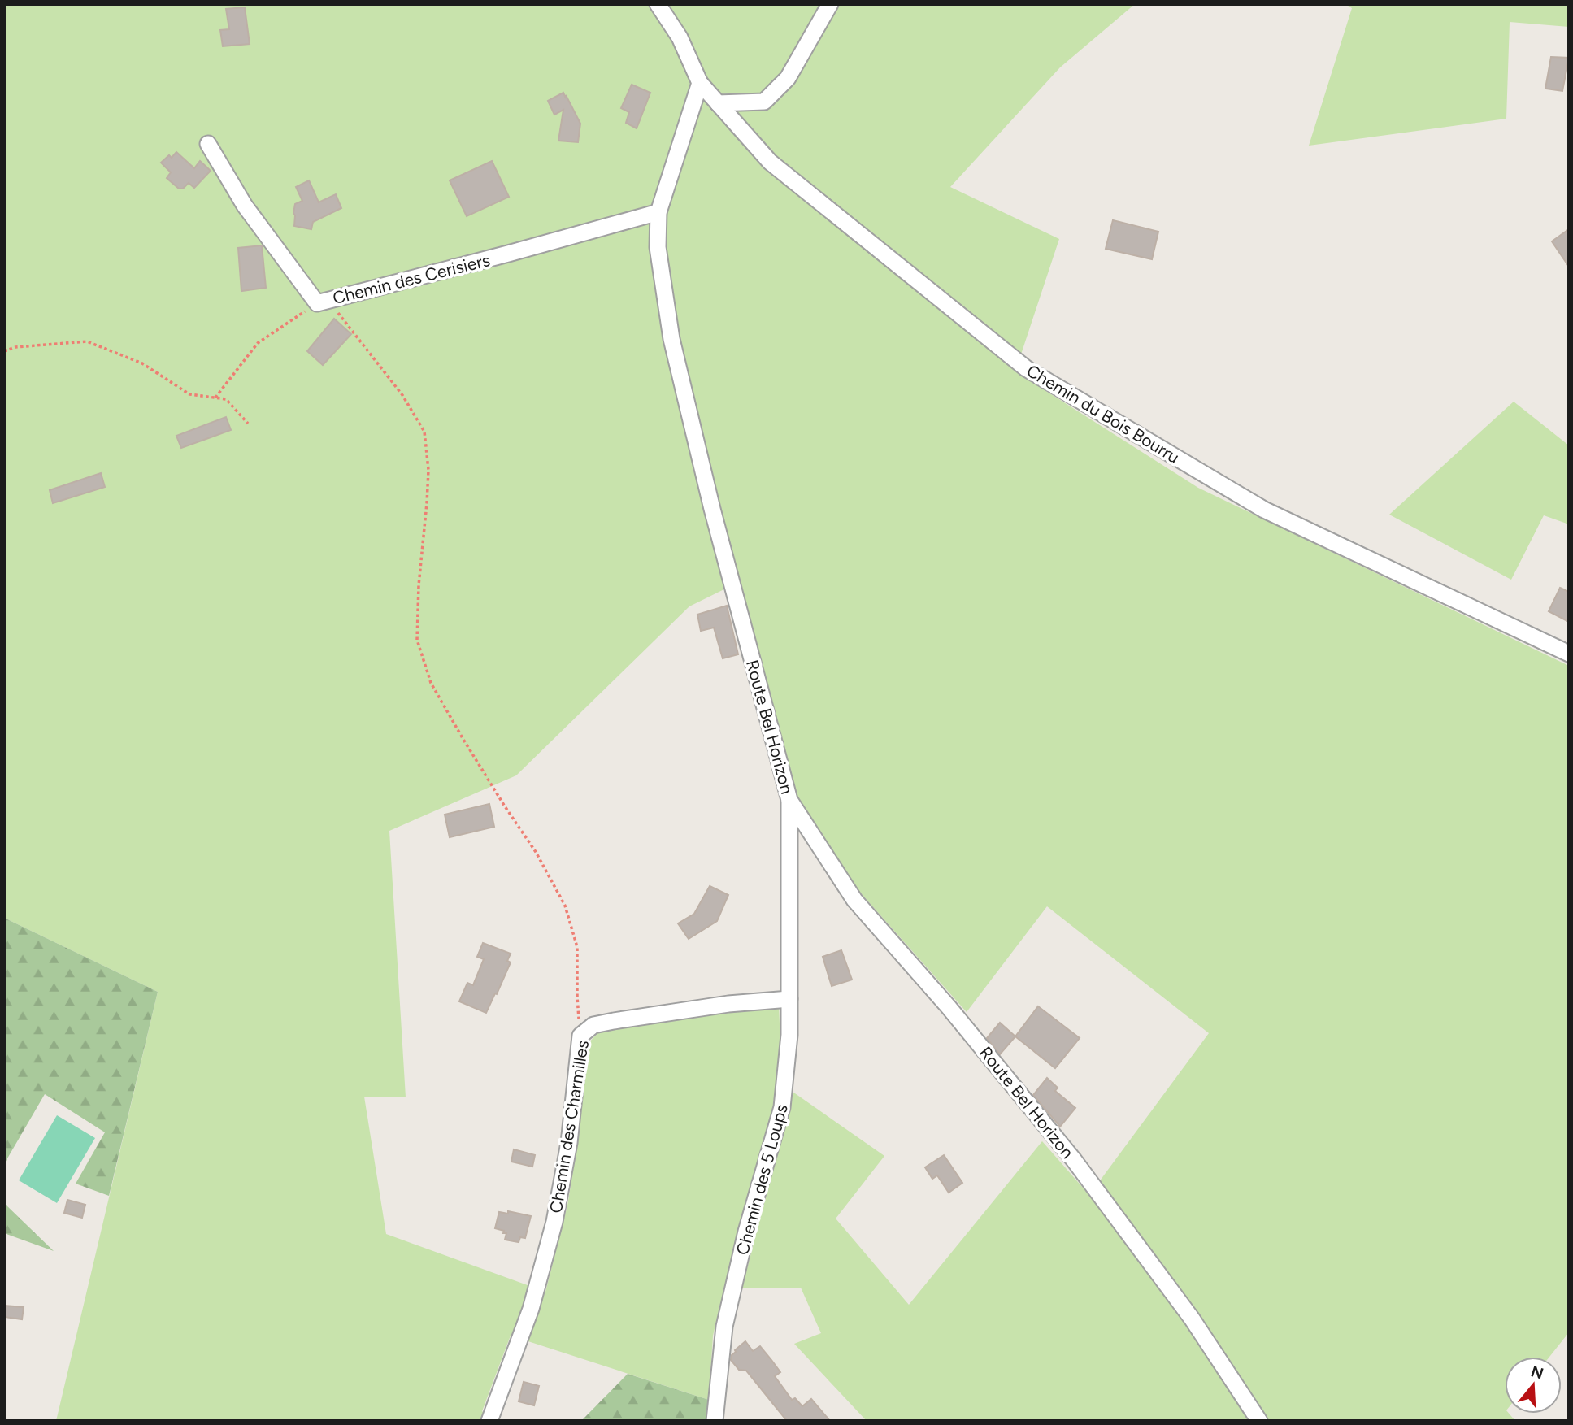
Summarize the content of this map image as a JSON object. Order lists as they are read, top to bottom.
{
  "streets": {
    "street": [
      "Chemin des Cerisiers",
      "Chemin du Bois Bourru",
      "Route Bel Horizon",
      "Chemin des Charmilles",
      "Chemin des 5 Loups"
    ]
  },
  "crossings": [
    ["Chemin des Cerisiers", "Route Bel Horizon"],
    ["Chemin du Bois Bourru", "Route Bel Horizon"],
    ["Route Bel Horizon", "Chemin des 5 Loups"],
    ["Chemin des Charmilles", "Chemin des 5 Loups"]
  ],
  "north": "top"
}
